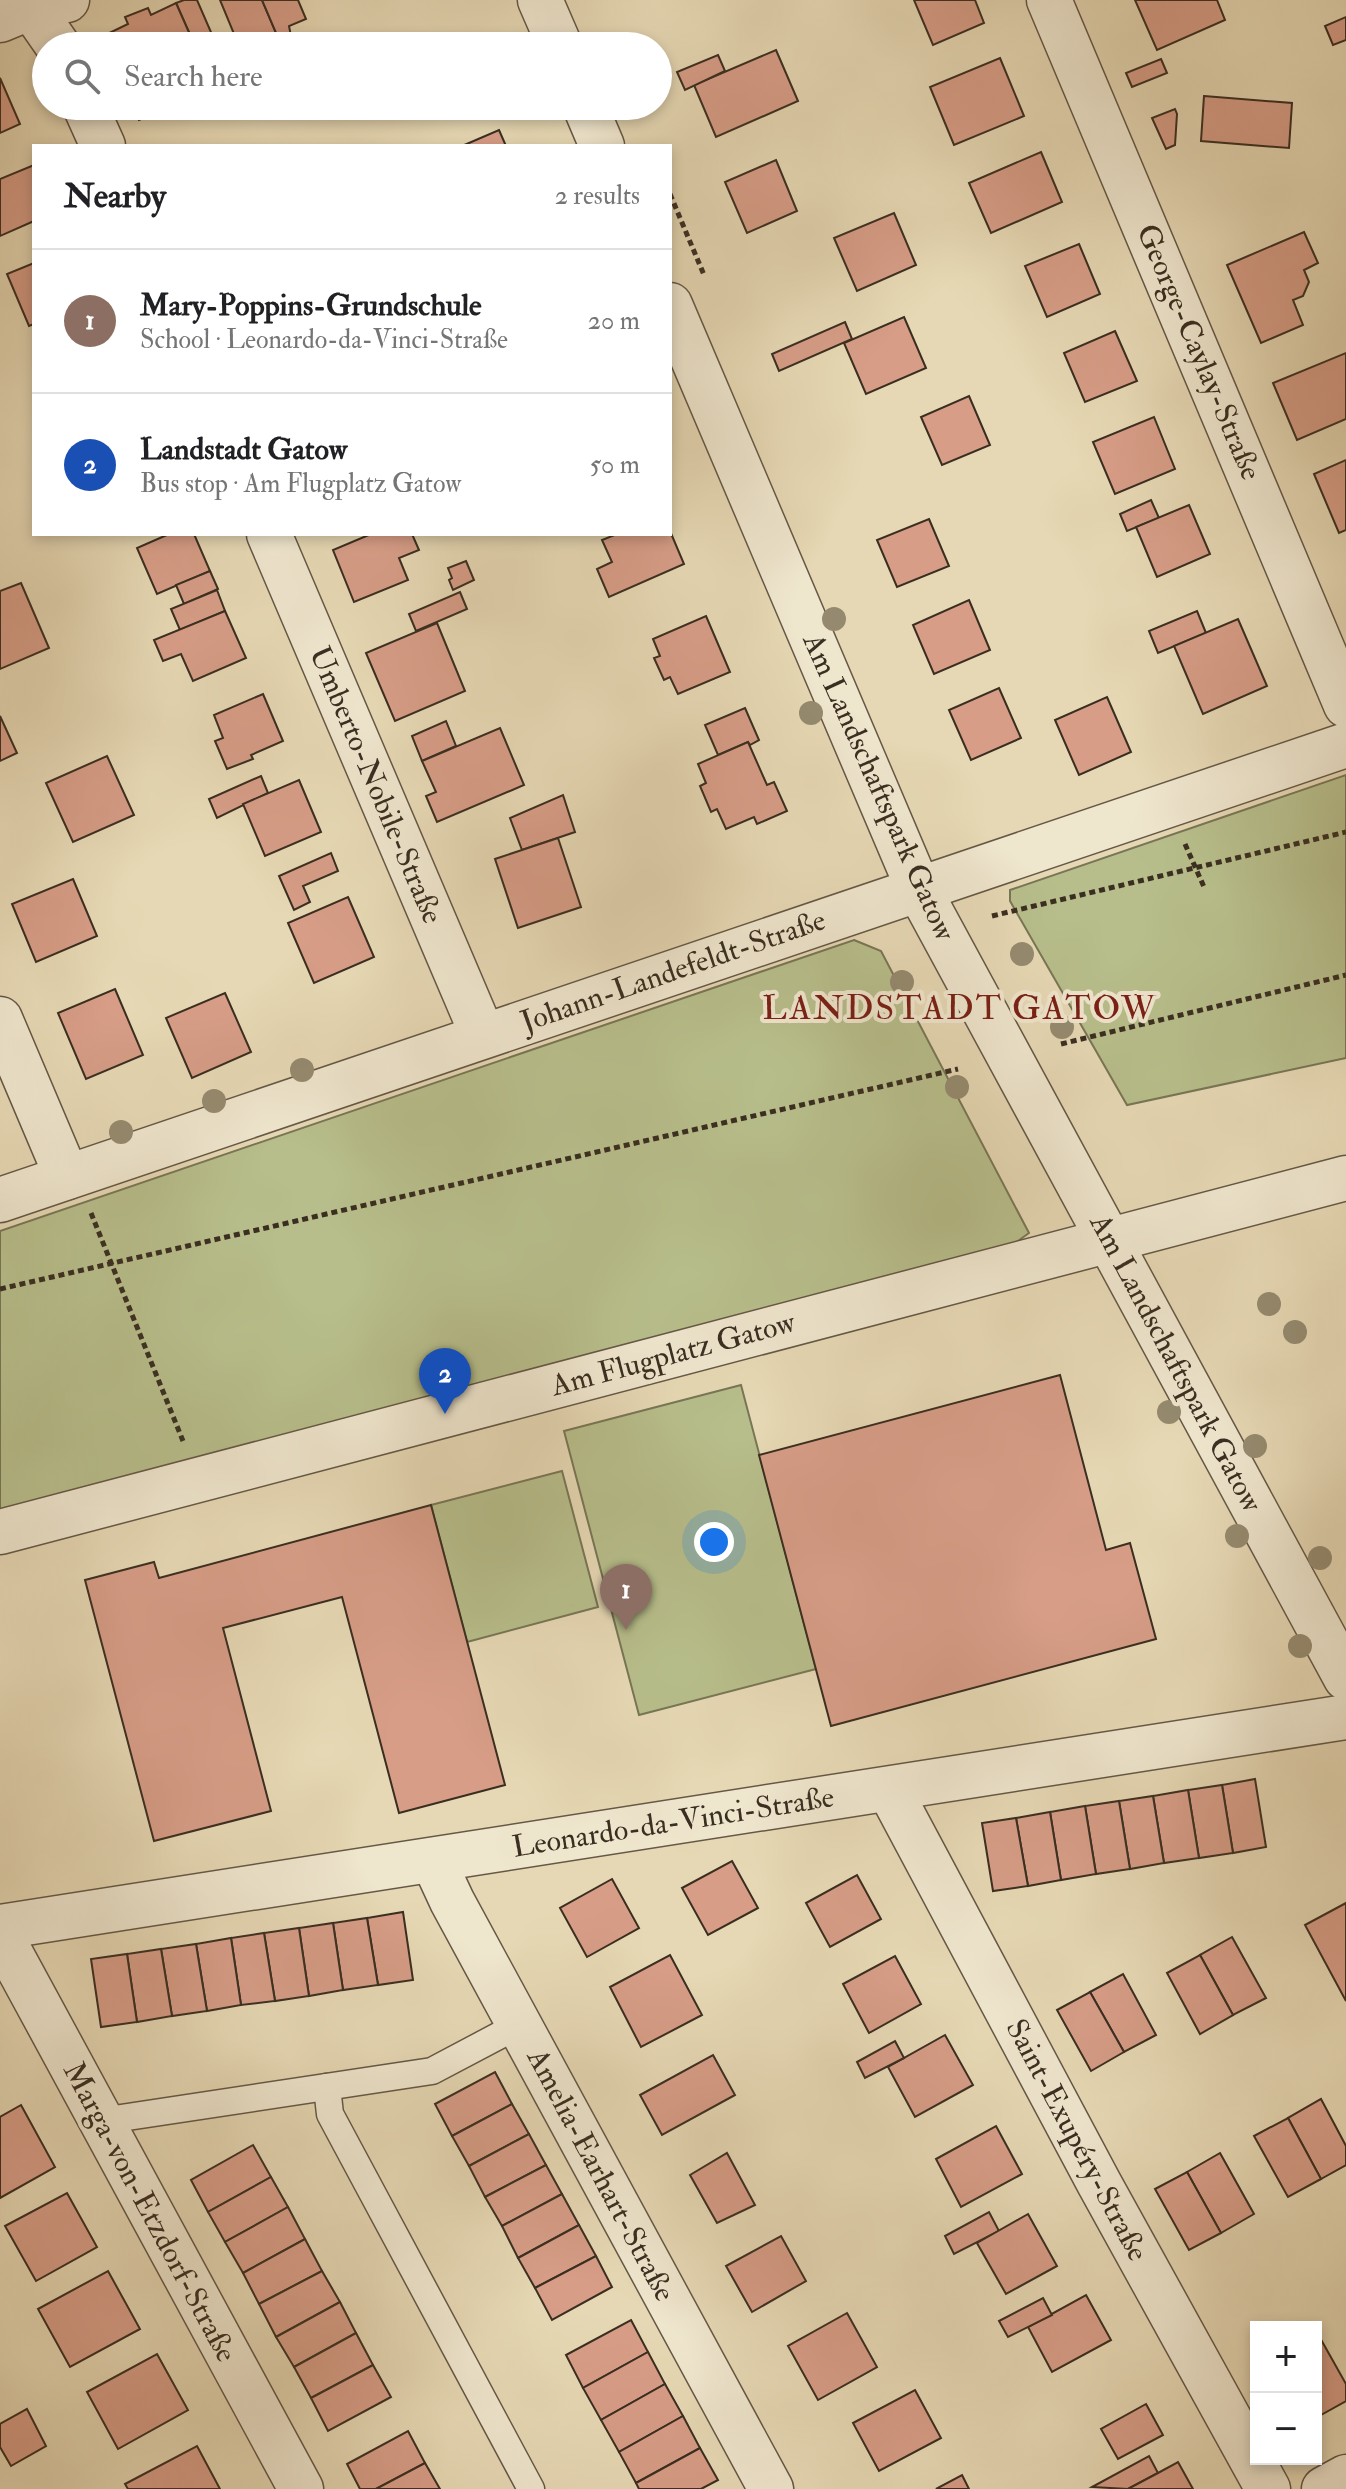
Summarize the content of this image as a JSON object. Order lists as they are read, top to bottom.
{
  "streets": {
    "street": [
      "George-Caylay-Straße",
      "Umberto-Nobile-Straße",
      "Am Landschaftspark Gatow",
      "Johann-Landefeldt-Straße",
      "Am Flugplatz Gatow",
      "Leonardo-da-Vinci-Straße",
      "Saint-Exupéry-Straße",
      "Amelia-Earhart-Straße",
      "Marga-von-Etzdorf-Straße"
    ]
  },
  "crossings": [
    ["Umberto-Nobile-Straße", "Johann-Landefeldt-Straße"],
    ["Am Landschaftspark Gatow", "Johann-Landefeldt-Straße"],
    ["Am Landschaftspark Gatow", "Am Flugplatz Gatow"],
    ["Leonardo-da-Vinci-Straße", "Saint-Exupéry-Straße"],
    ["Leonardo-da-Vinci-Straße", "Amelia-Earhart-Straße"]
  ],
  "districts": ["LANDSTADT GATOW"],
  "page": {
    "search": "Search here",
    "heading": ["Nearby", "2 results"],
    "list": [
      {
        "mark": "1",
        "name": "Mary-Poppins-Grundschule",
        "note": "School · Leonardo-da-Vinci-Straße",
        "value": "20 m"
      },
      {
        "mark": "2",
        "name": "Landstadt Gatow",
        "note": "Bus stop · Am Flugplatz Gatow",
        "value": "50 m"
      }
    ],
    "pins": ["2", "1"],
    "map_buttons": ["+", "−"]
  }
}
